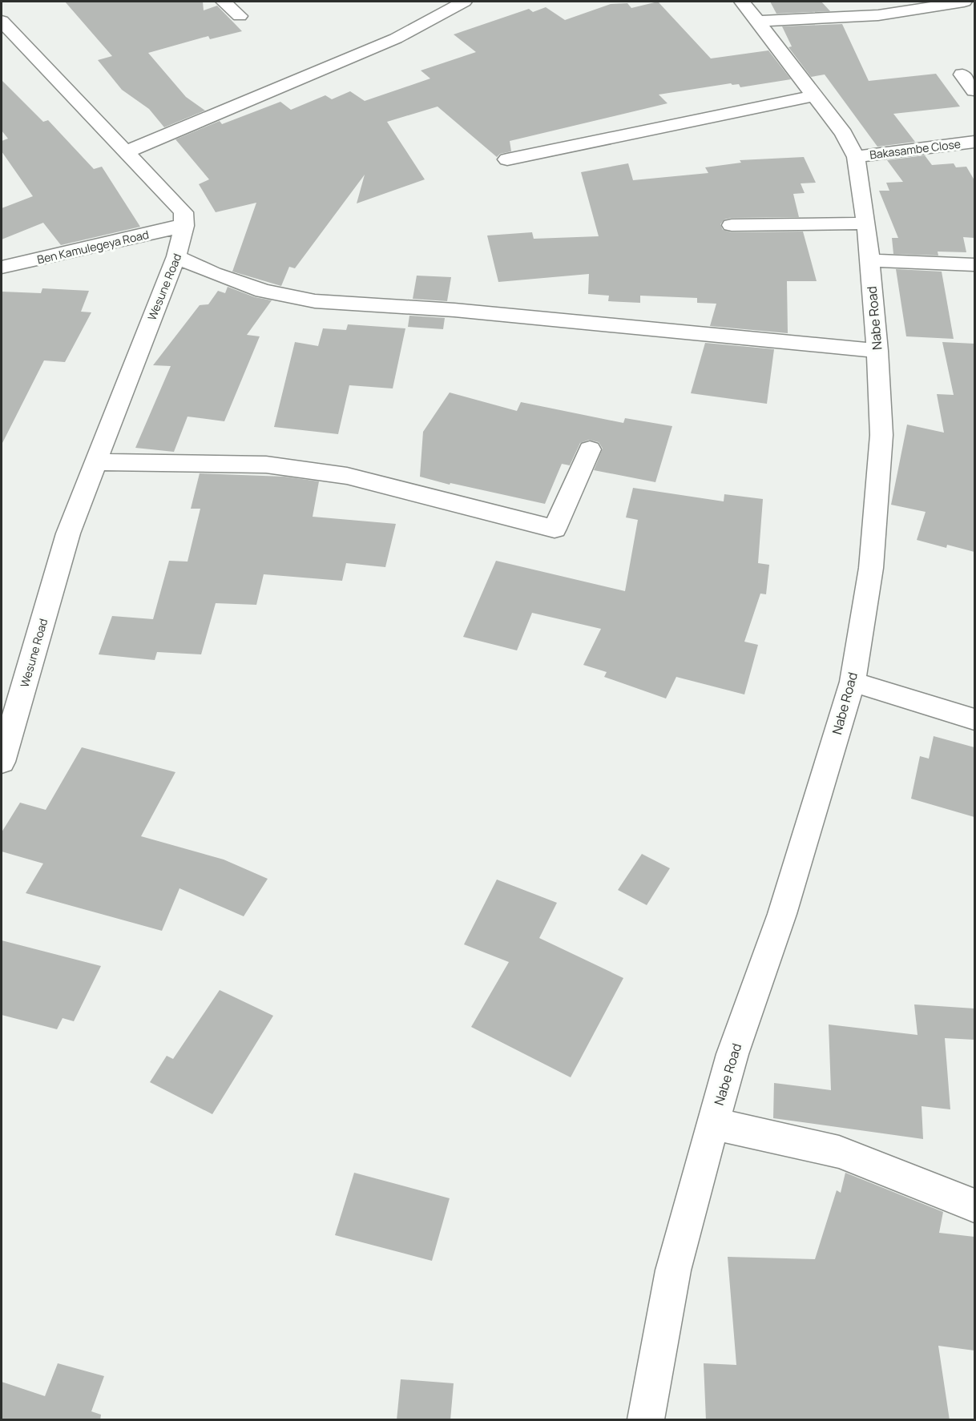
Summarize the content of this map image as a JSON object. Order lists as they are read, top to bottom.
{
  "streets": {
    "street": [
      "Bakasambe Close",
      "Ben Kamulegeya Road",
      "Wesune Road",
      "Nabe Road"
    ]
  },
  "crossings": [
    ["Bakasambe Close", "Nabe Road"],
    ["Ben Kamulegeya Road", "Wesune Road"]
  ]
}
